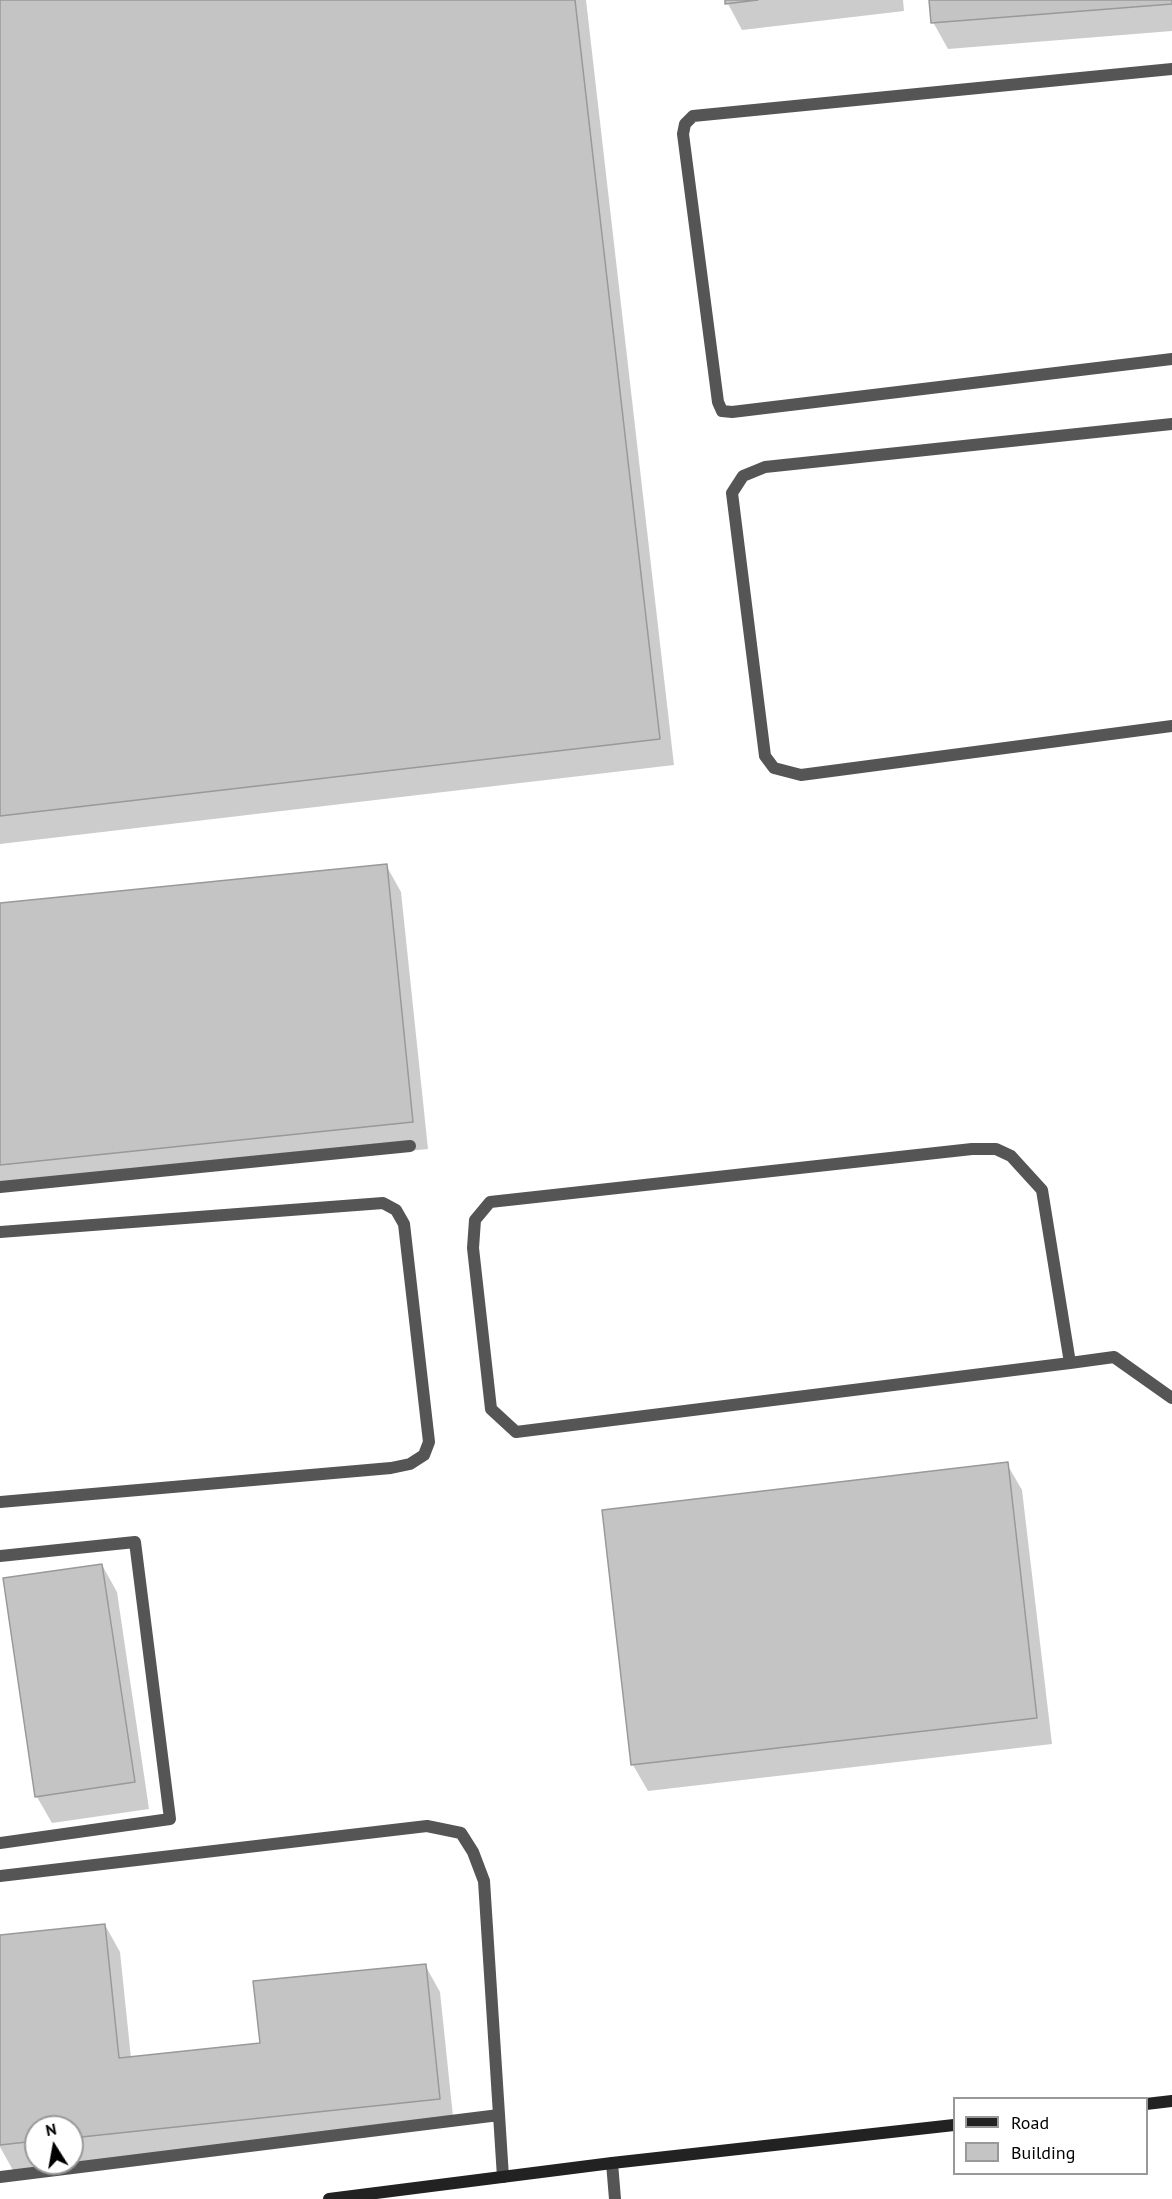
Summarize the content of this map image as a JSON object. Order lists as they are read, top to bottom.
{
  "legend": ["Road", "Building"],
  "north": "top"
}
